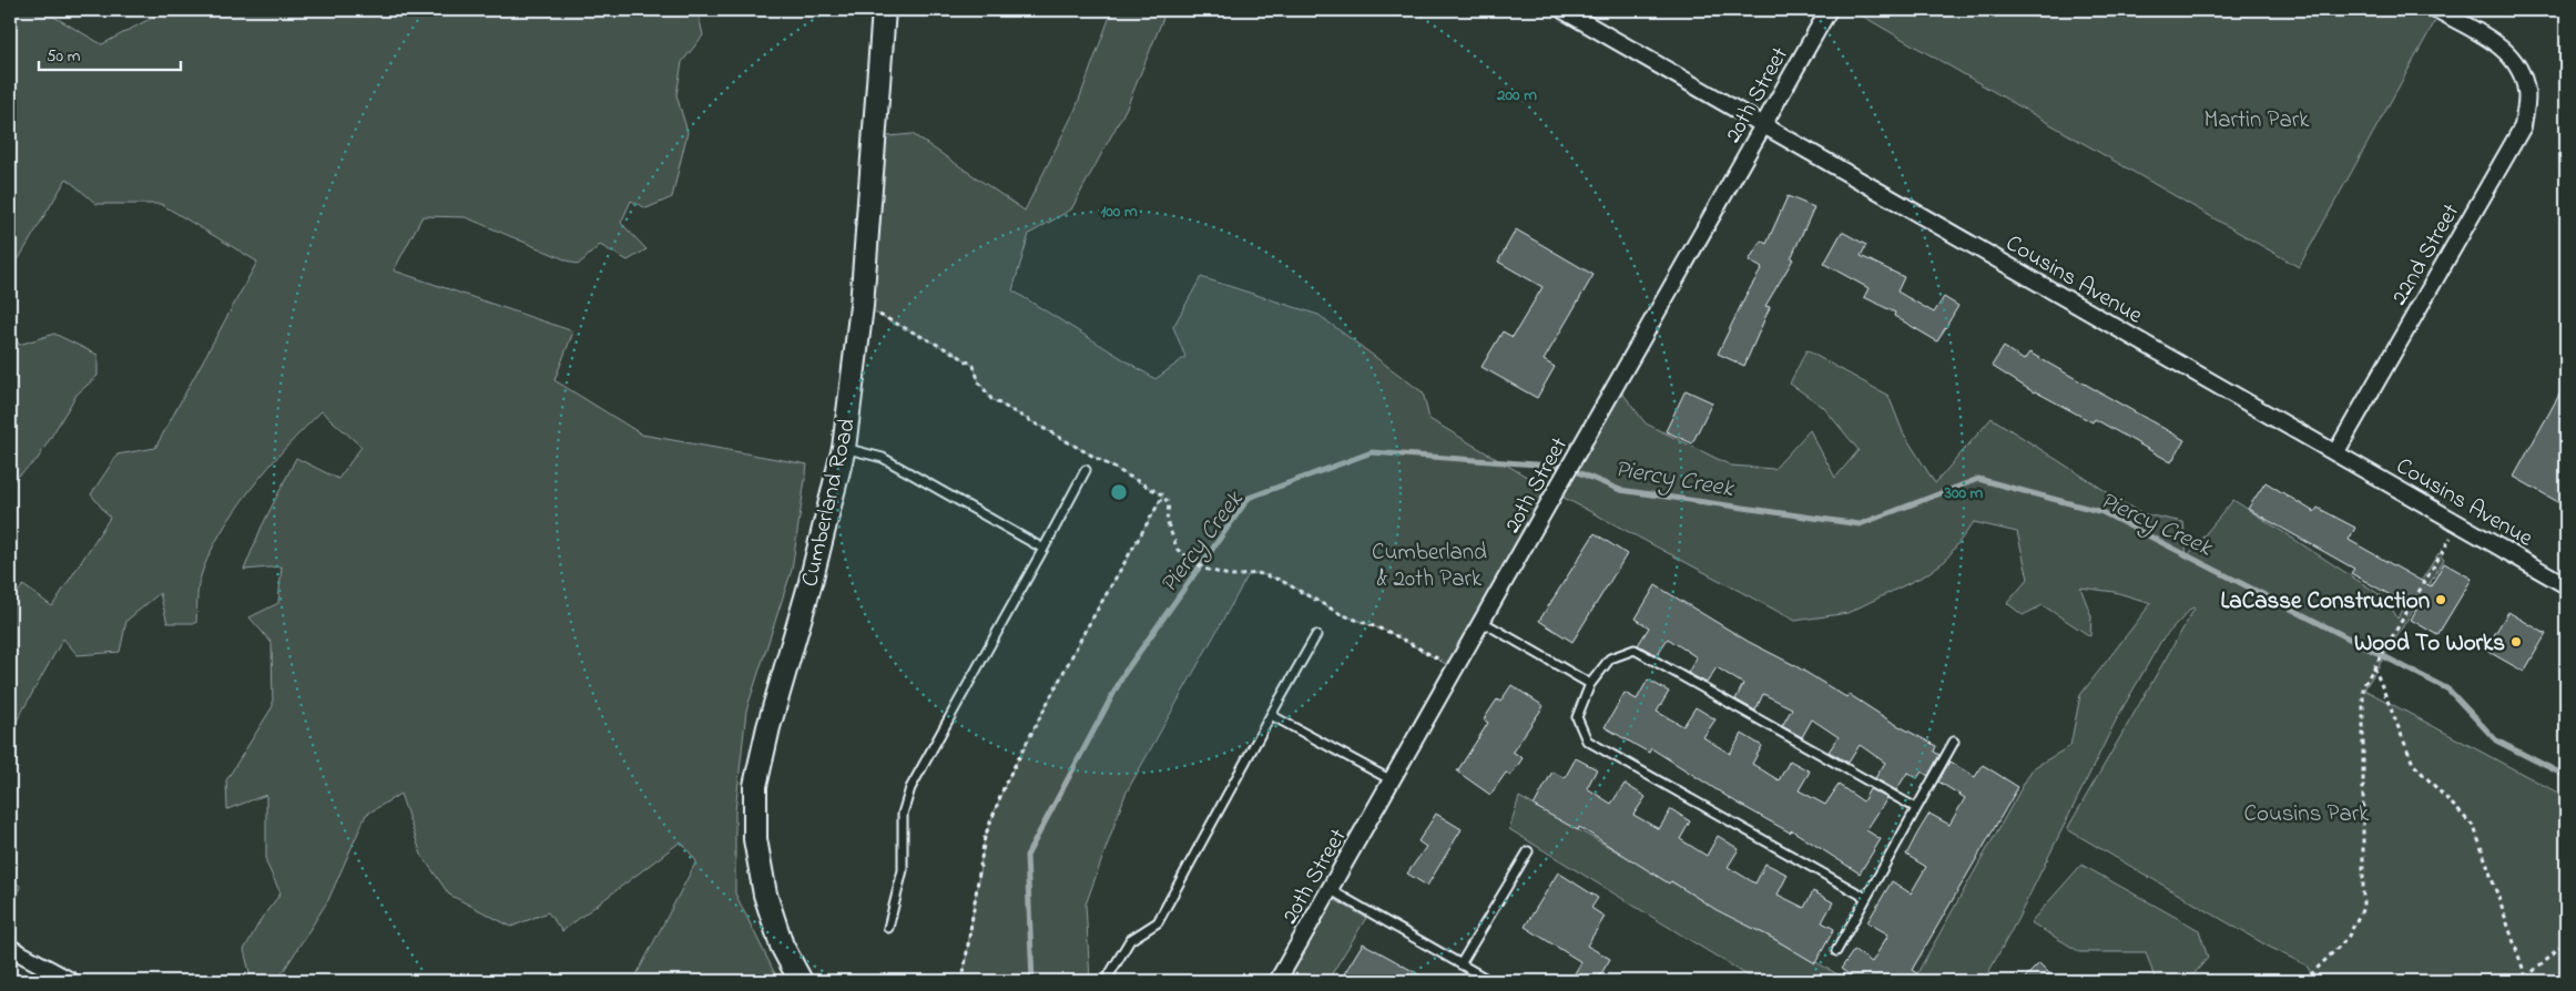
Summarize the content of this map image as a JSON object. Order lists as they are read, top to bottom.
{
  "streets": {
    "street": [
      "20th Street",
      "22nd Street",
      "Cousins Avenue",
      "Cumberland Road"
    ]
  },
  "crossings": [
    ["20th Street", "Cousins Avenue"],
    ["22nd Street", "Cousins Avenue"]
  ],
  "water": ["Piercy Creek"],
  "parks": ["Martin Park", "Cumberland & 20th Park", "Cousins Park"],
  "places": ["LaCasse Construction", "Wood To Works"],
  "scale_bar": "50 m",
  "rings": ["200 m", "100 m", "300 m"]
}
